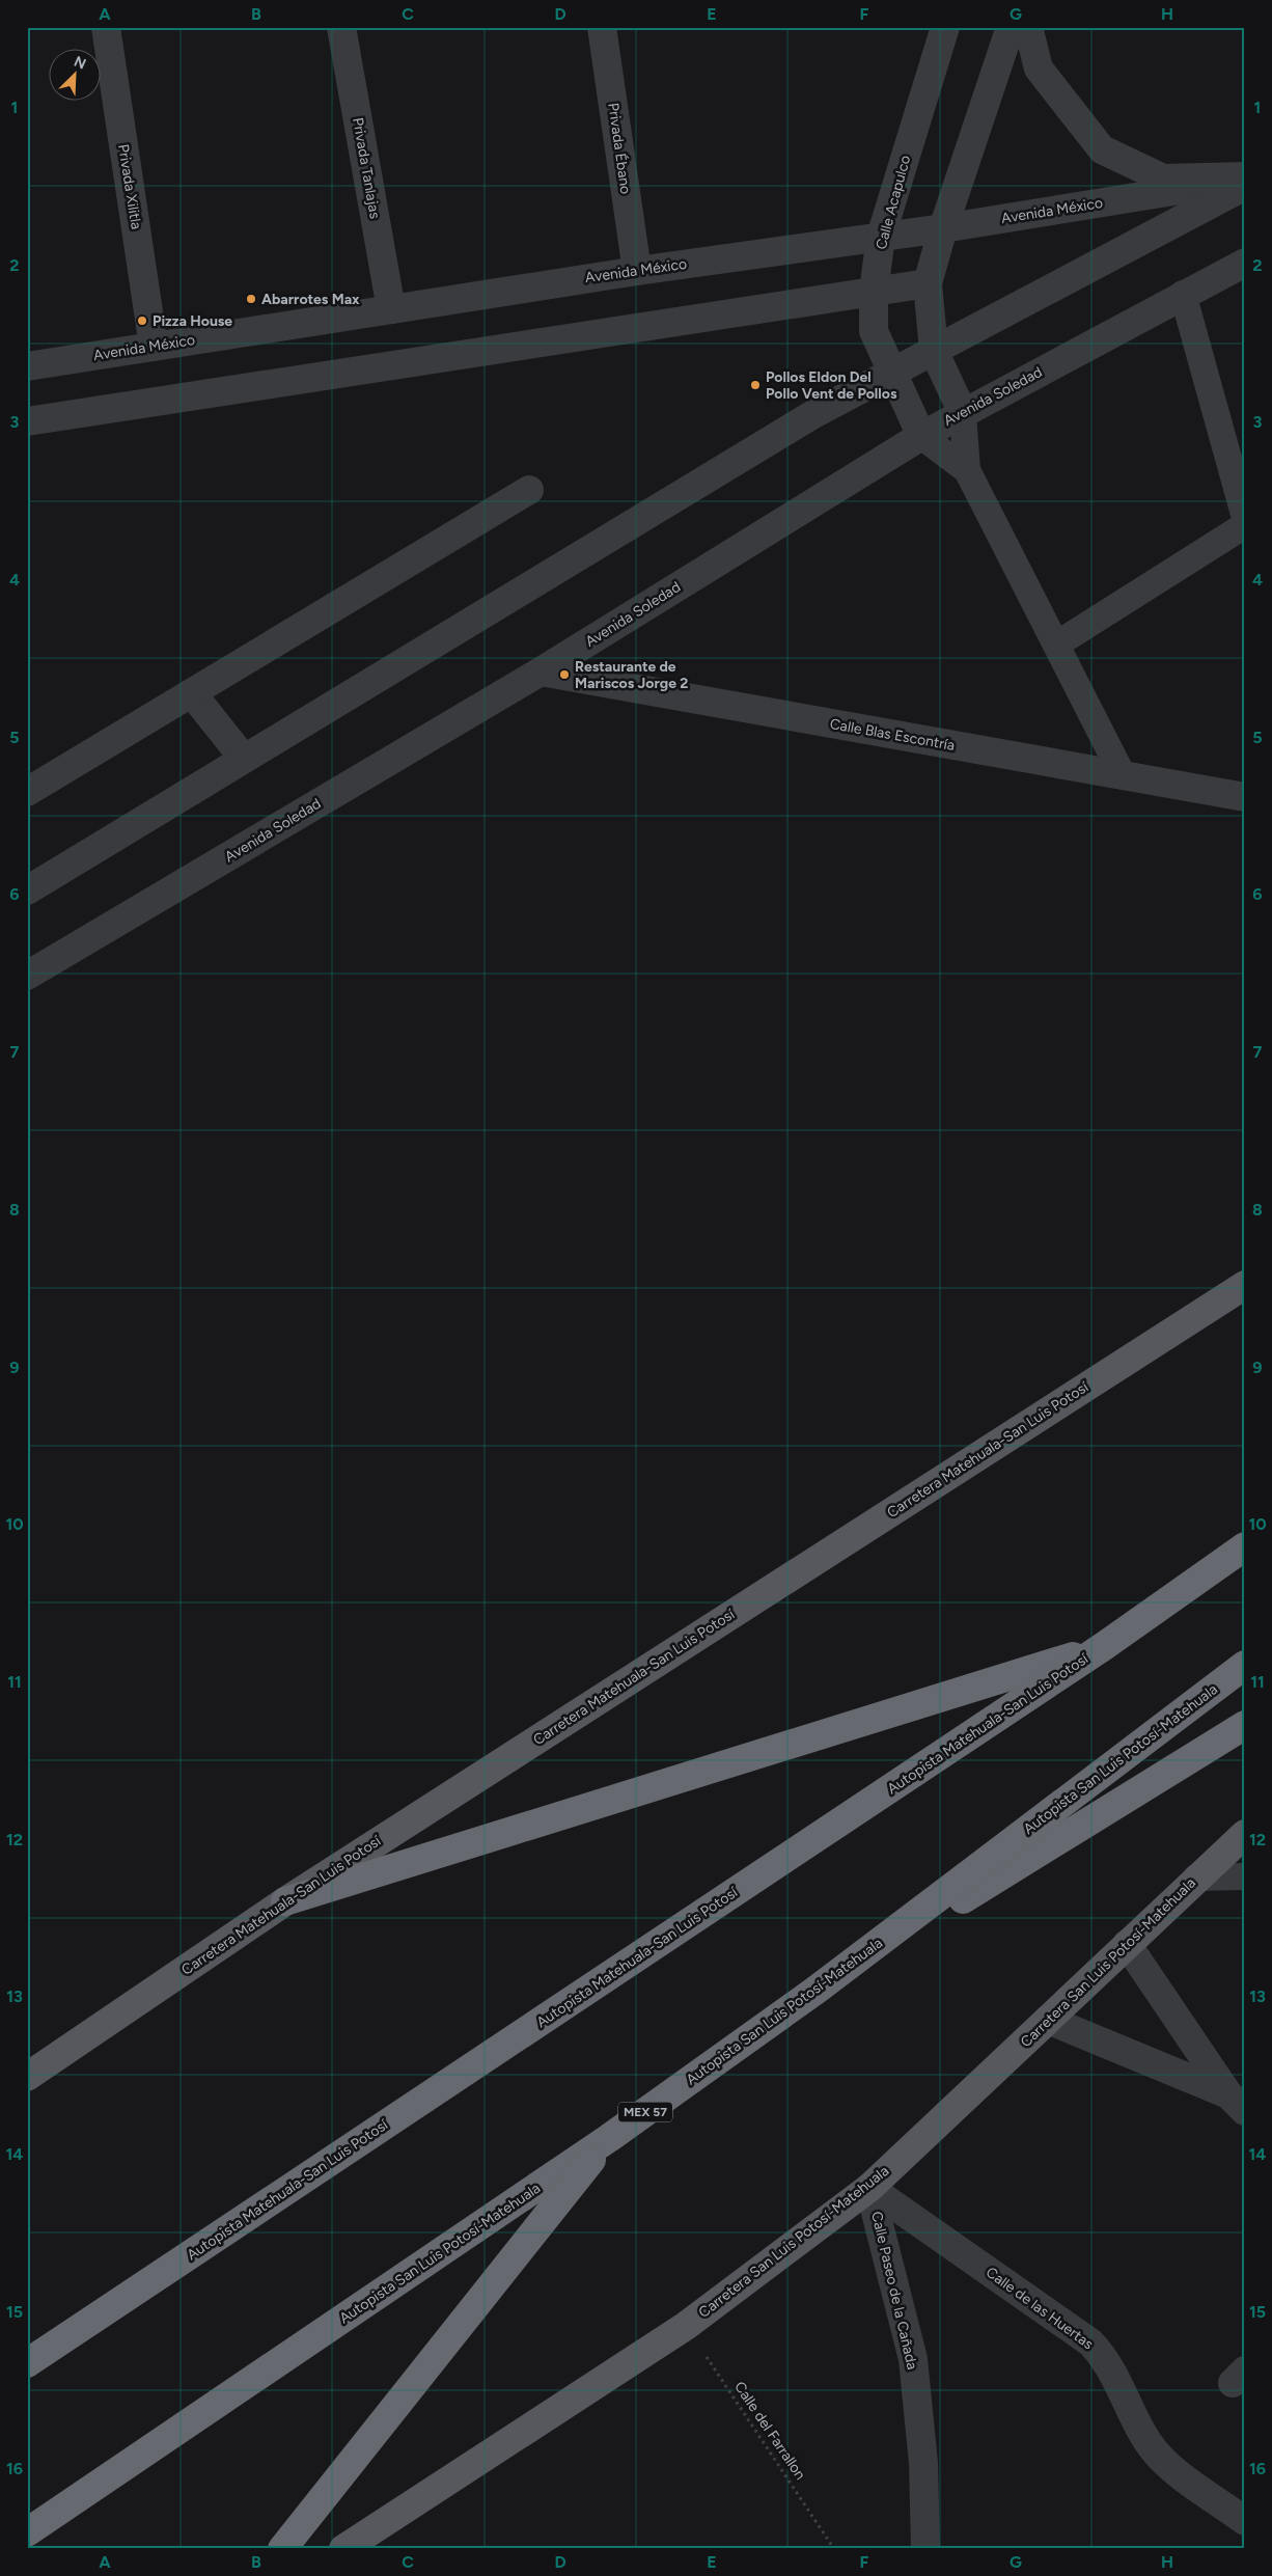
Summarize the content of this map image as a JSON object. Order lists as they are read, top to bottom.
{
  "streets": {
    "highway": ["Autopista Matehuala-San Luis Potosí", "Autopista San Luis Potosí-Matehuala", "MEX 57"],
    "main road": ["Carretera Matehuala-San Luis Potosí", "Carretera San Luis Potosí-Matehuala"],
    "street": [
      "Privada Ébano",
      "Privada Tanlajas",
      "Privada Xilitla",
      "Calle Acapulco",
      "Avenida México",
      "Avenida Soledad",
      "Calle Blas Escontría",
      "Calle Paseo de la Cañada",
      "Calle de las Huertas"
    ],
    "path": ["Calle del Farrallon"]
  },
  "crossings": [
    ["Privada Ébano", "Avenida México"],
    ["Privada Tanlajas", "Avenida México"],
    ["Privada Xilitla", "Avenida México"],
    ["Calle Acapulco", "Avenida México"],
    ["Calle Acapulco", "Avenida Soledad"],
    ["Avenida Soledad", "Calle Blas Escontría"],
    ["Carretera San Luis Potosí-Matehuala", "Calle Paseo de la Cañada"],
    ["Carretera San Luis Potosí-Matehuala", "Calle de las Huertas"],
    ["Carretera San Luis Potosí-Matehuala", "Calle del Farrallon"],
    ["Calle Paseo de la Cañada", "Calle de las Huertas"]
  ],
  "places": [
    "Abarrotes Max",
    "Pizza House",
    "Pollos Eldon Del Pollo Vent de Pollos",
    "Restaurante de Mariscos Jorge 2"
  ],
  "north": "top right",
  "grid": {
    "columns": [
      "A",
      "B",
      "C",
      "D",
      "E",
      "F",
      "G",
      "H"
    ],
    "rows": [
      "1",
      "2",
      "3",
      "4",
      "5",
      "6",
      "7",
      "8",
      "9",
      "10",
      "11",
      "12",
      "13",
      "14",
      "15",
      "16"
    ]
  }
}
